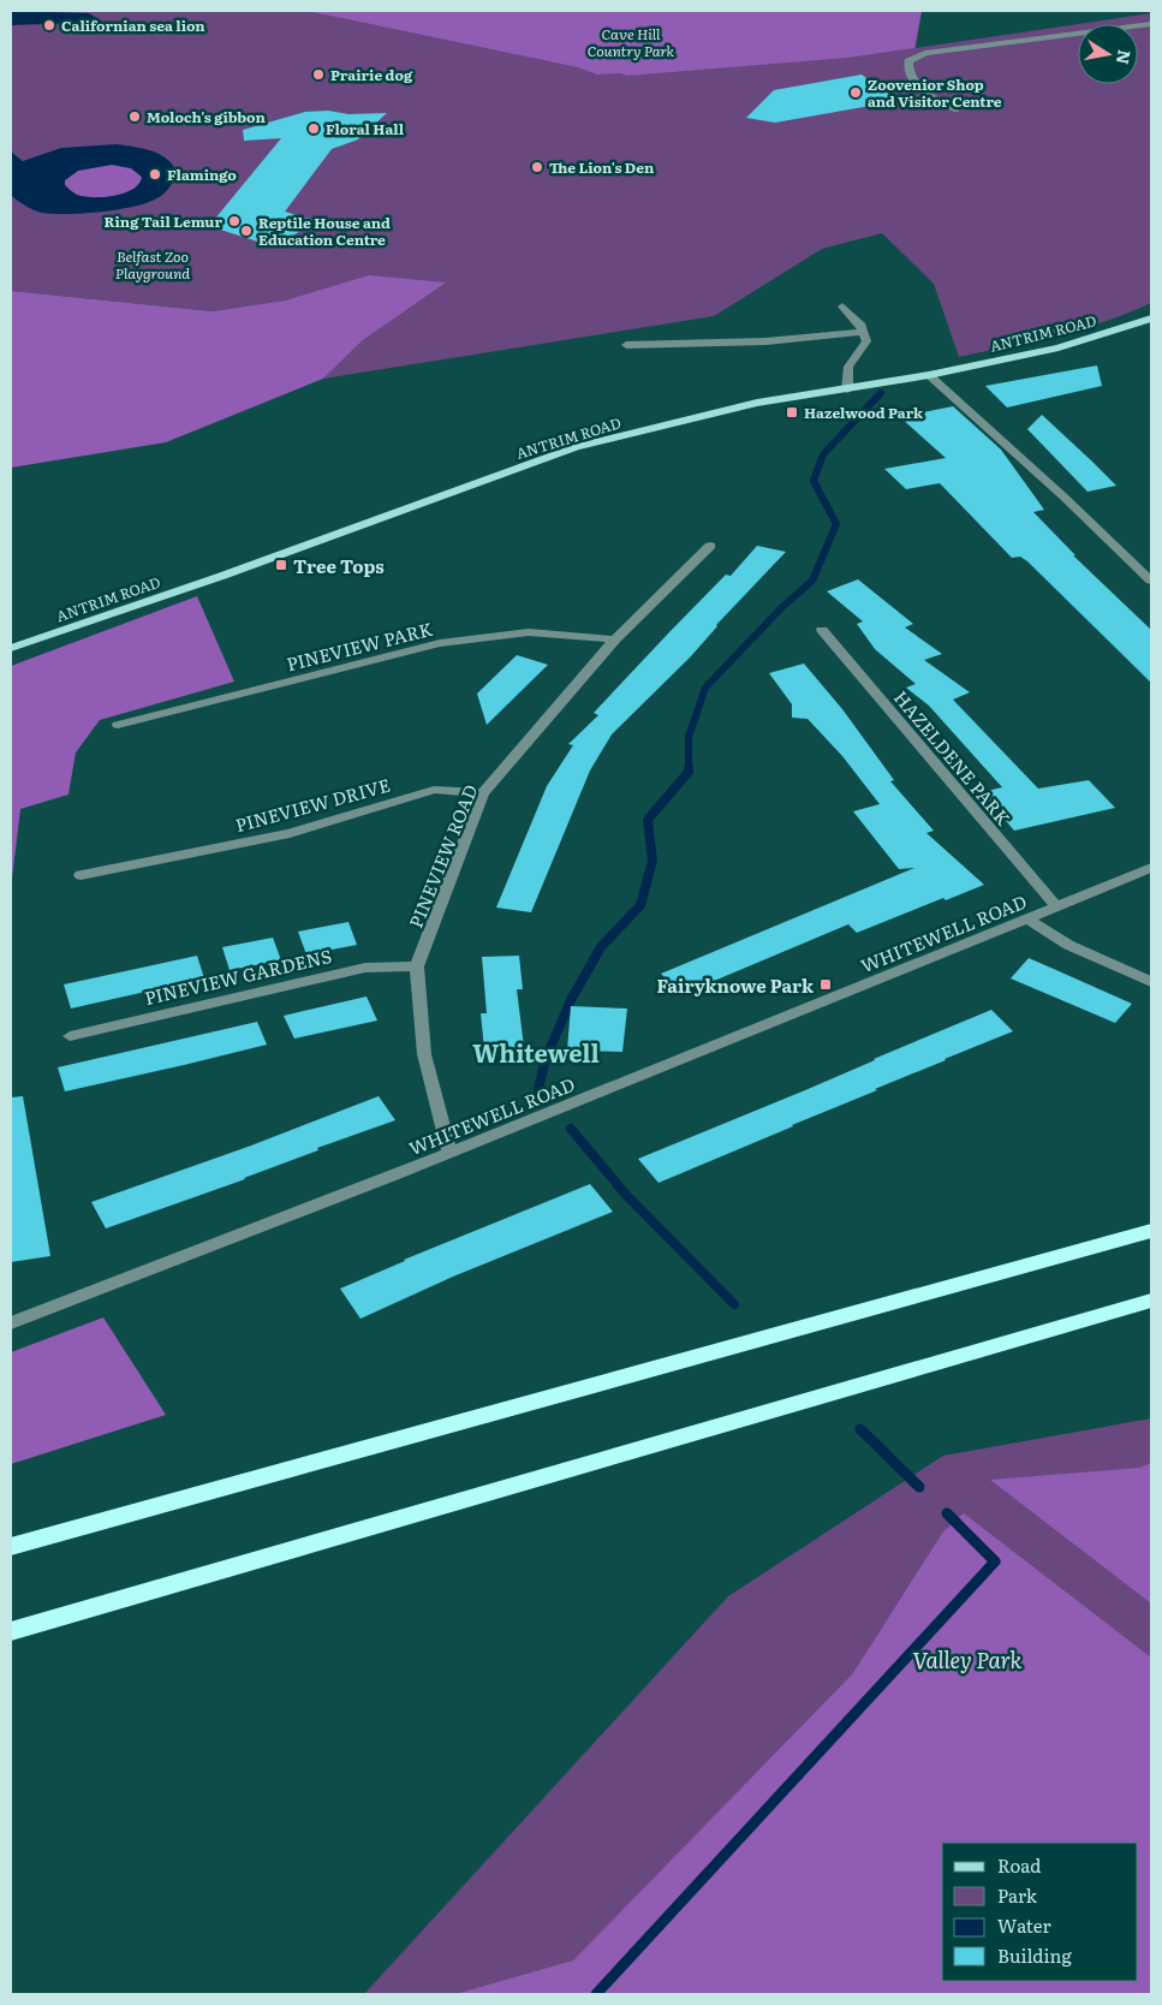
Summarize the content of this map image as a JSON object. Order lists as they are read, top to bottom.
{
  "streets": {
    "main road": ["ANTRIM ROAD"],
    "street": [
      "PINEVIEW PARK",
      "HAZELDENE PARK",
      "PINEVIEW DRIVE",
      "PINEVIEW ROAD",
      "WHITEWELL ROAD",
      "PINEVIEW GARDENS"
    ]
  },
  "crossings": [
    ["PINEVIEW PARK", "PINEVIEW ROAD"],
    ["HAZELDENE PARK", "WHITEWELL ROAD"],
    ["PINEVIEW DRIVE", "PINEVIEW ROAD"],
    ["PINEVIEW ROAD", "WHITEWELL ROAD"],
    ["PINEVIEW ROAD", "PINEVIEW GARDENS"]
  ],
  "districts": ["Whitewell"],
  "parks": ["Cave Hill Country Park", "Belfast Zoo Playground", "Valley Park"],
  "places": {
    "other": [
      "Californian sea lion",
      "Prairie dog",
      "Zoovenior Shop and Visitor Centre",
      "Moloch's gibbon",
      "Floral Hall",
      "The Lion's Den",
      "Flamingo",
      "Ring Tail Lemur",
      "Reptile House and Education Centre"
    ],
    "transit": ["Hazelwood Park", "Tree Tops", "Fairyknowe Park"]
  },
  "legend": [
    "Road",
    "Park",
    "Water",
    "Building"
  ],
  "north": "right"
}
